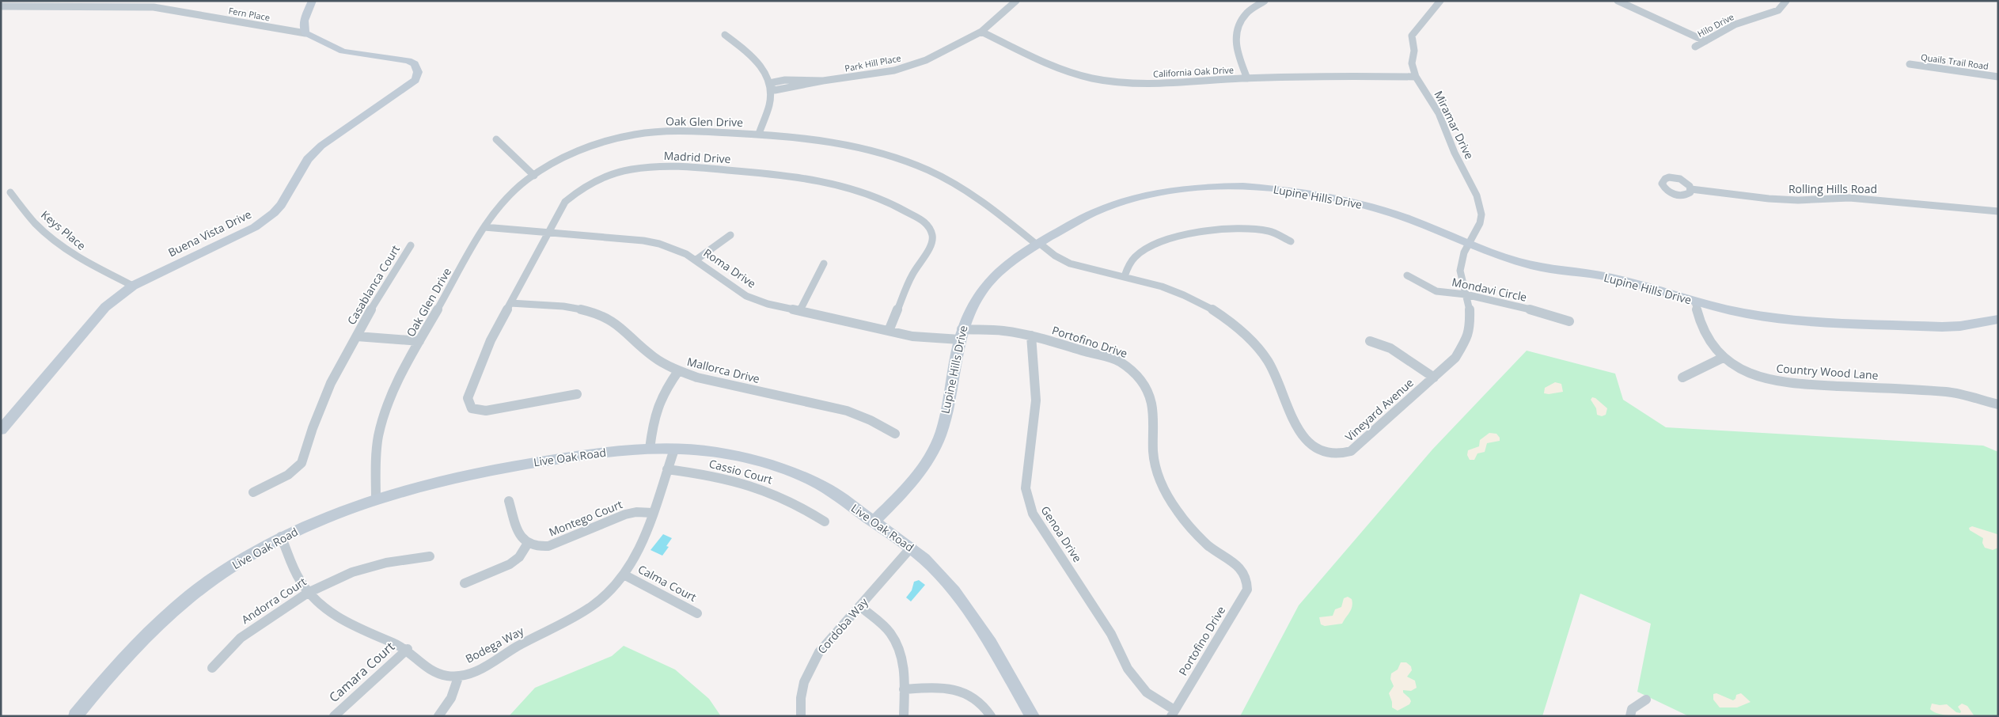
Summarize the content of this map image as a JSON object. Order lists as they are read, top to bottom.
{
  "streets": {
    "street": [
      "Fern Place",
      "Hilo Drive",
      "Quails Trail Road",
      "Park Hill Place",
      "California Oak Drive",
      "Oak Glen Drive",
      "Miramar Drive",
      "Madrid Drive",
      "Rolling Hills Road",
      "Lupine Hills Drive",
      "Keys Place",
      "Buena Vista Drive",
      "Roma Drive",
      "Casablanca Court",
      "Mondavi Circle",
      "Portofino Drive",
      "Mallorca Drive",
      "Country Wood Lane",
      "Vineyard Avenue",
      "Live Oak Road",
      "Cassio Court",
      "Montego Court",
      "Genoa Drive",
      "Calma Court",
      "Andorra Court",
      "Cordoba Way",
      "Bodega Way",
      "Camara Court"
    ]
  },
  "crossings": [
    ["Fern Place", "Buena Vista Drive"],
    ["Park Hill Place", "California Oak Drive"],
    ["California Oak Drive", "Miramar Drive"],
    ["Oak Glen Drive", "Lupine Hills Drive"],
    ["Oak Glen Drive", "Roma Drive"],
    ["Oak Glen Drive", "Casablanca Court"],
    ["Oak Glen Drive", "Vineyard Avenue"],
    ["Oak Glen Drive", "Live Oak Road"],
    ["Miramar Drive", "Lupine Hills Drive"],
    ["Miramar Drive", "Vineyard Avenue"],
    ["Madrid Drive", "Roma Drive"],
    ["Madrid Drive", "Mallorca Drive"],
    ["Lupine Hills Drive", "Roma Drive"],
    ["Lupine Hills Drive", "Portofino Drive"],
    ["Lupine Hills Drive", "Country Wood Lane"],
    ["Lupine Hills Drive", "Vineyard Avenue"],
    ["Lupine Hills Drive", "Live Oak Road"],
    ["Keys Place", "Buena Vista Drive"],
    ["Roma Drive", "Portofino Drive"],
    ["Mondavi Circle", "Vineyard Avenue"],
    ["Portofino Drive", "Genoa Drive"],
    ["Live Oak Road", "Cordoba Way"],
    ["Live Oak Road", "Bodega Way"],
    ["Cassio Court", "Bodega Way"],
    ["Montego Court", "Bodega Way"],
    ["Calma Court", "Bodega Way"],
    ["Andorra Court", "Bodega Way"],
    ["Bodega Way", "Camara Court"]
  ]
}
